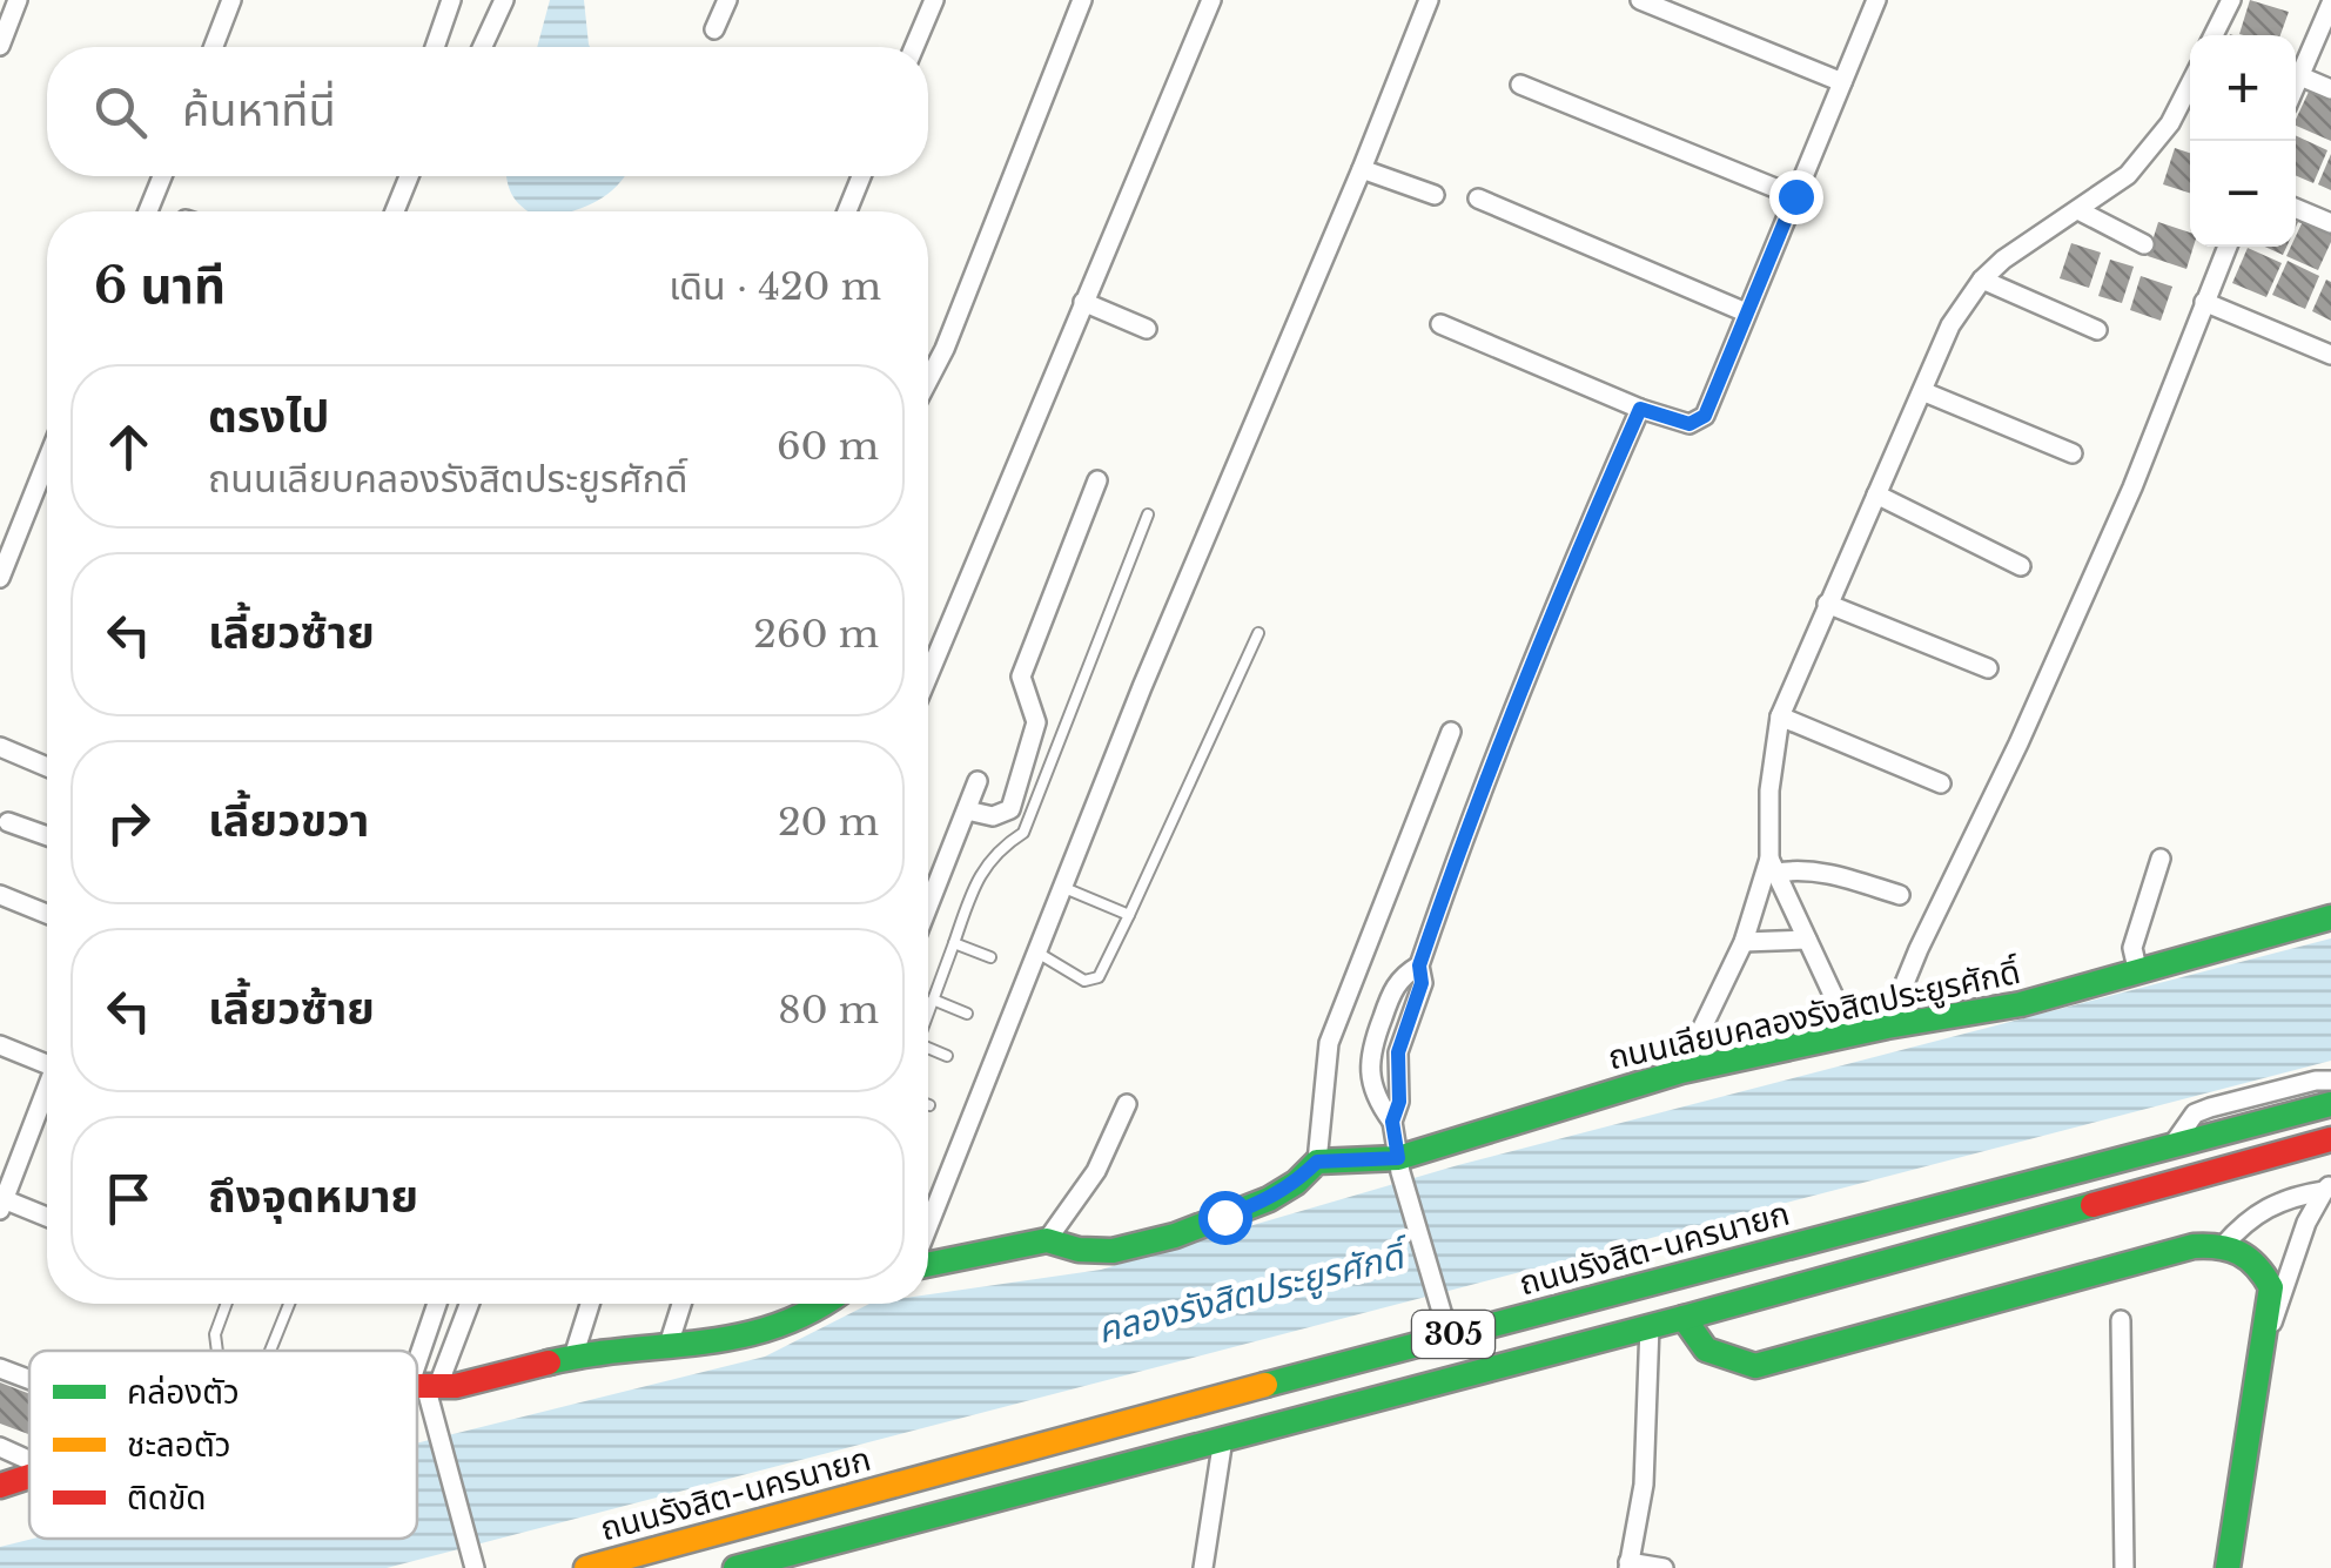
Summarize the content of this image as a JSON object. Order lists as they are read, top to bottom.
{
  "streets": {
    "main road": ["ถนนเลียบคลองรังสิตประยูรศักดิ์", "ถนนรังสิต-นครนายก", "305"]
  },
  "water": ["คลองรังสิตประยูรศักดิ์"],
  "legend": ["คล่องตัว", "ชะลอตัว", "ติดขัด"],
  "page": {
    "map_buttons": ["+", "−"],
    "search": "ค้นหาที่นี่",
    "heading": ["6 นาที", "เดิน · 420 m"],
    "list": [
      ["ตรงไป", "ถนนเลียบคลองรังสิตประยูรศักดิ์", "60 m"],
      ["เลี้ยวซ้าย", "260 m"],
      ["เลี้ยวขวา", "20 m"],
      ["เลี้ยวซ้าย", "80 m"],
      "ถึงจุดหมาย"
    ]
  }
}
